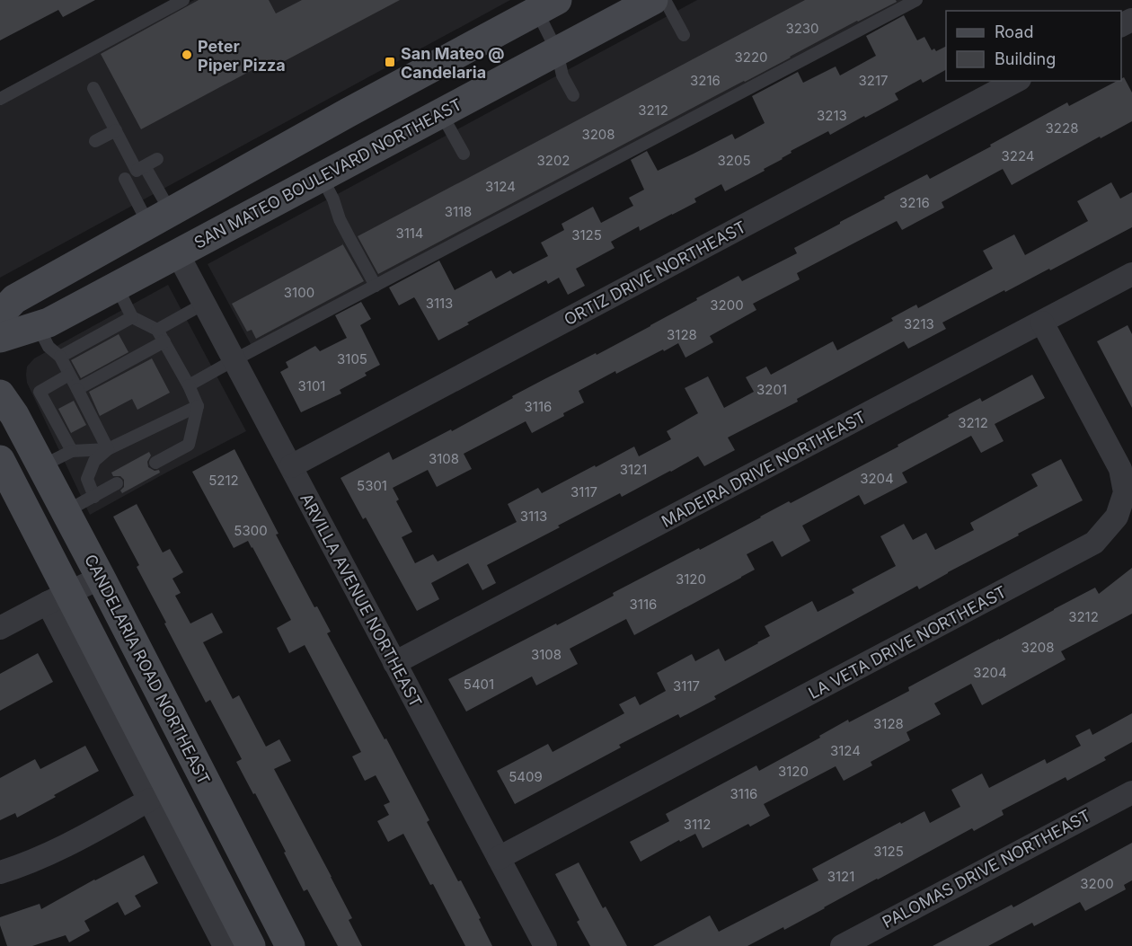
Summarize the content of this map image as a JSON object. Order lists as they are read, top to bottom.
{
  "streets": {
    "main road": ["SAN MATEO BOULEVARD NORTHEAST", "CANDELARIA ROAD NORTHEAST"],
    "street": [
      "ORTIZ DRIVE NORTHEAST",
      "MADEIRA DRIVE NORTHEAST",
      "ARVILLA AVENUE NORTHEAST",
      "LA VETA DRIVE NORTHEAST",
      "PALOMAS DRIVE NORTHEAST"
    ]
  },
  "crossings": [
    ["SAN MATEO BOULEVARD NORTHEAST", "ARVILLA AVENUE NORTHEAST"],
    ["ORTIZ DRIVE NORTHEAST", "ARVILLA AVENUE NORTHEAST"],
    ["MADEIRA DRIVE NORTHEAST", "ARVILLA AVENUE NORTHEAST"],
    ["MADEIRA DRIVE NORTHEAST", "LA VETA DRIVE NORTHEAST"],
    ["ARVILLA AVENUE NORTHEAST", "LA VETA DRIVE NORTHEAST"]
  ],
  "places": {
    "other": ["Peter Piper Pizza"],
    "transit": ["San Mateo @ Candelaria"]
  },
  "house_numbers": [
    "3230",
    "3220",
    "3216",
    "3217",
    "3212",
    "3213",
    "3228",
    "3208",
    "3224",
    "3202",
    "3205",
    "3124",
    "3216",
    "3118",
    "3114",
    "3125",
    "3100",
    "3113",
    "3200",
    "3213",
    "3128",
    "3105",
    "3101",
    "3201",
    "3116",
    "3212",
    "3108",
    "3121",
    "3204",
    "5212",
    "5301",
    "3117",
    "3113",
    "5300",
    "3120",
    "3116",
    "3212",
    "3208",
    "3108",
    "3204",
    "5401",
    "3117",
    "3128",
    "3124",
    "3120",
    "5409",
    "3116",
    "3112",
    "3125",
    "3121",
    "3200"
  ],
  "legend": ["Road", "Building"]
}
